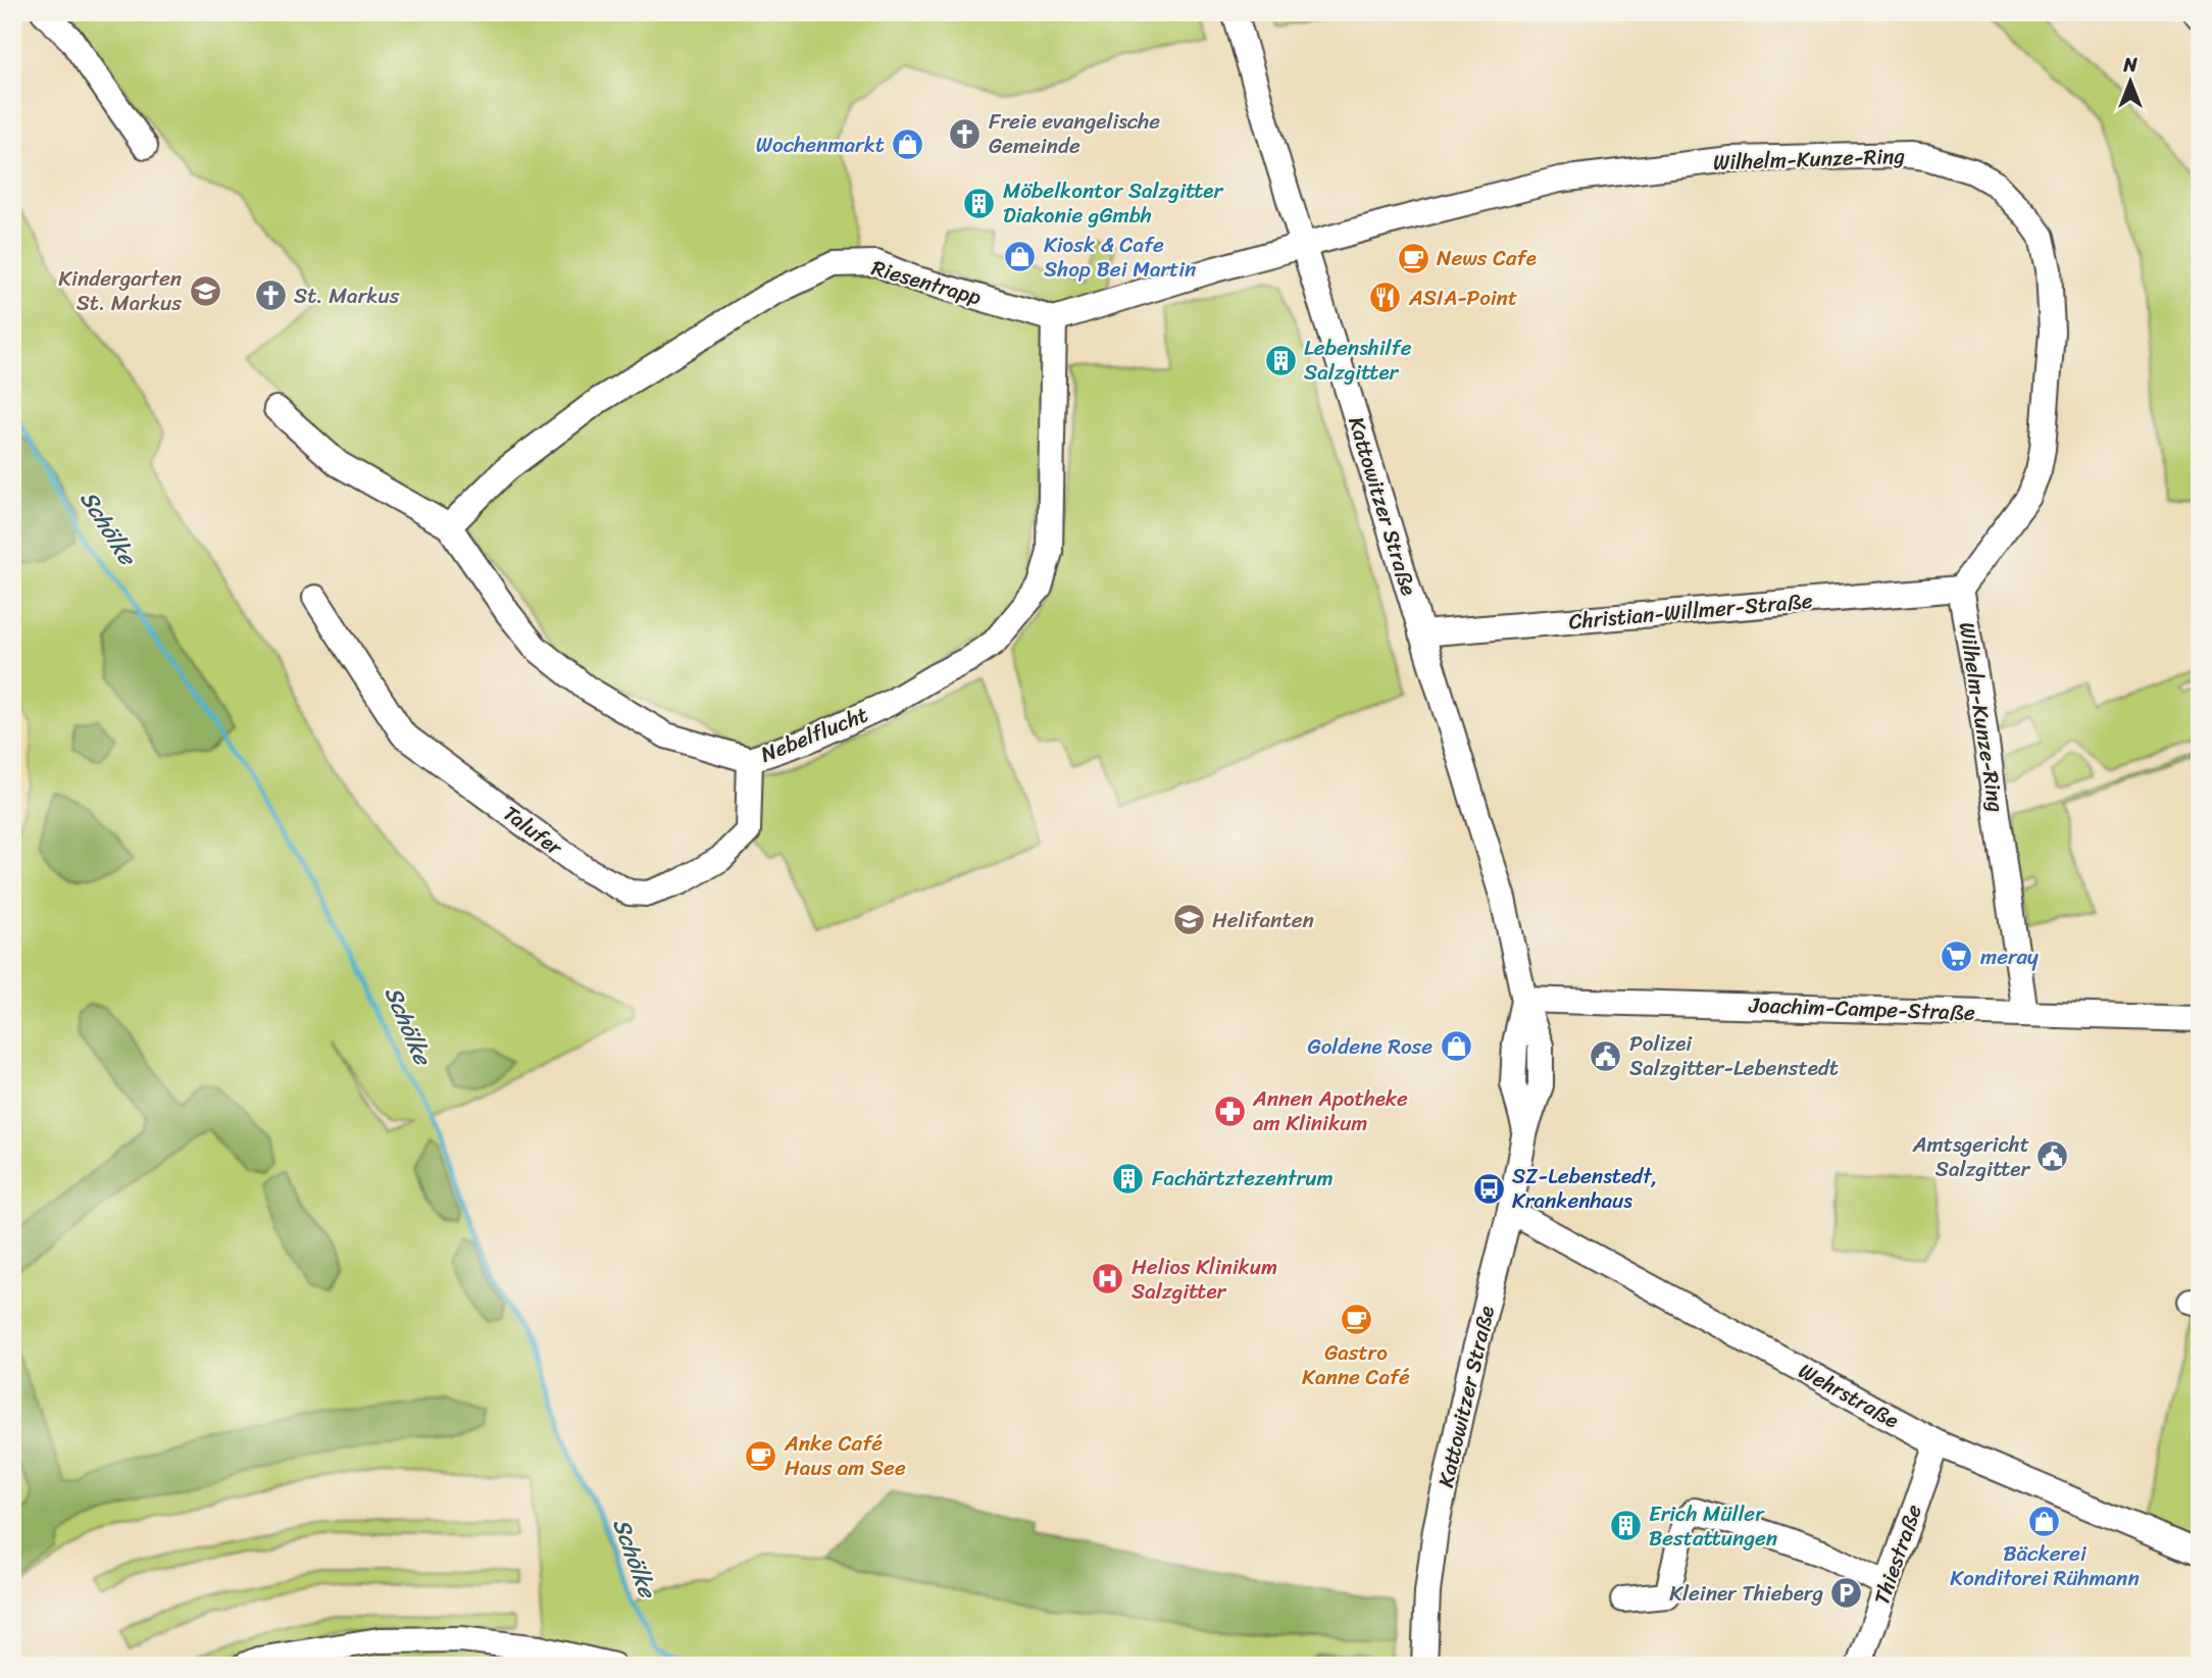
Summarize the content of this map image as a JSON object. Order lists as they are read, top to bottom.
{
  "streets": {
    "street": [
      "Wilhelm-Kunze-Ring",
      "Riesentrapp",
      "Kattowitzer Straße",
      "Christian-Willmer-Straße",
      "Nebelflucht",
      "Talufer",
      "Joachim-Campe-Straße",
      "Wehrstraße",
      "Thiestraße"
    ]
  },
  "crossings": [
    ["Wilhelm-Kunze-Ring", "Kattowitzer Straße"],
    ["Wilhelm-Kunze-Ring", "Christian-Willmer-Straße"],
    ["Wilhelm-Kunze-Ring", "Joachim-Campe-Straße"],
    ["Riesentrapp", "Nebelflucht"],
    ["Kattowitzer Straße", "Christian-Willmer-Straße"],
    ["Kattowitzer Straße", "Joachim-Campe-Straße"],
    ["Kattowitzer Straße", "Wehrstraße"],
    ["Nebelflucht", "Talufer"],
    ["Wehrstraße", "Thiestraße"]
  ],
  "water": ["Schölke"],
  "places": {
    "church": ["Freie evangelische Gemeinde", "St. Markus"],
    "shop": [
      "Wochenmarkt",
      "Kiosk & Cafe Shop Bei Martin",
      "Goldene Rose",
      "Bäckerei Konditorei Rühmann"
    ],
    "building": [
      "Möbelkontor Salzgitter Diakonie gGmbh",
      "Lebenshilfe Salzgitter",
      "Fachärtztezentrum",
      "Erich Müller Bestattungen"
    ],
    "cafe": ["News Cafe", "Gastro Kanne Café", "Anke Café Haus am See"],
    "school or university": ["Kindergarten St. Markus", "Helifanten"],
    "restaurant": ["ASIA-Point"],
    "supermarket": ["meray"],
    "public building": ["Polizei Salzgitter-Lebenstedt", "Amtsgericht Salzgitter"],
    "pharmacy": ["Annen Apotheke am Klinikum"],
    "bus stop": ["SZ-Lebenstedt, Krankenhaus"],
    "hospital": ["Helios Klinikum Salzgitter"],
    "parking": ["Kleiner Thieberg"]
  },
  "north": "top"
}
